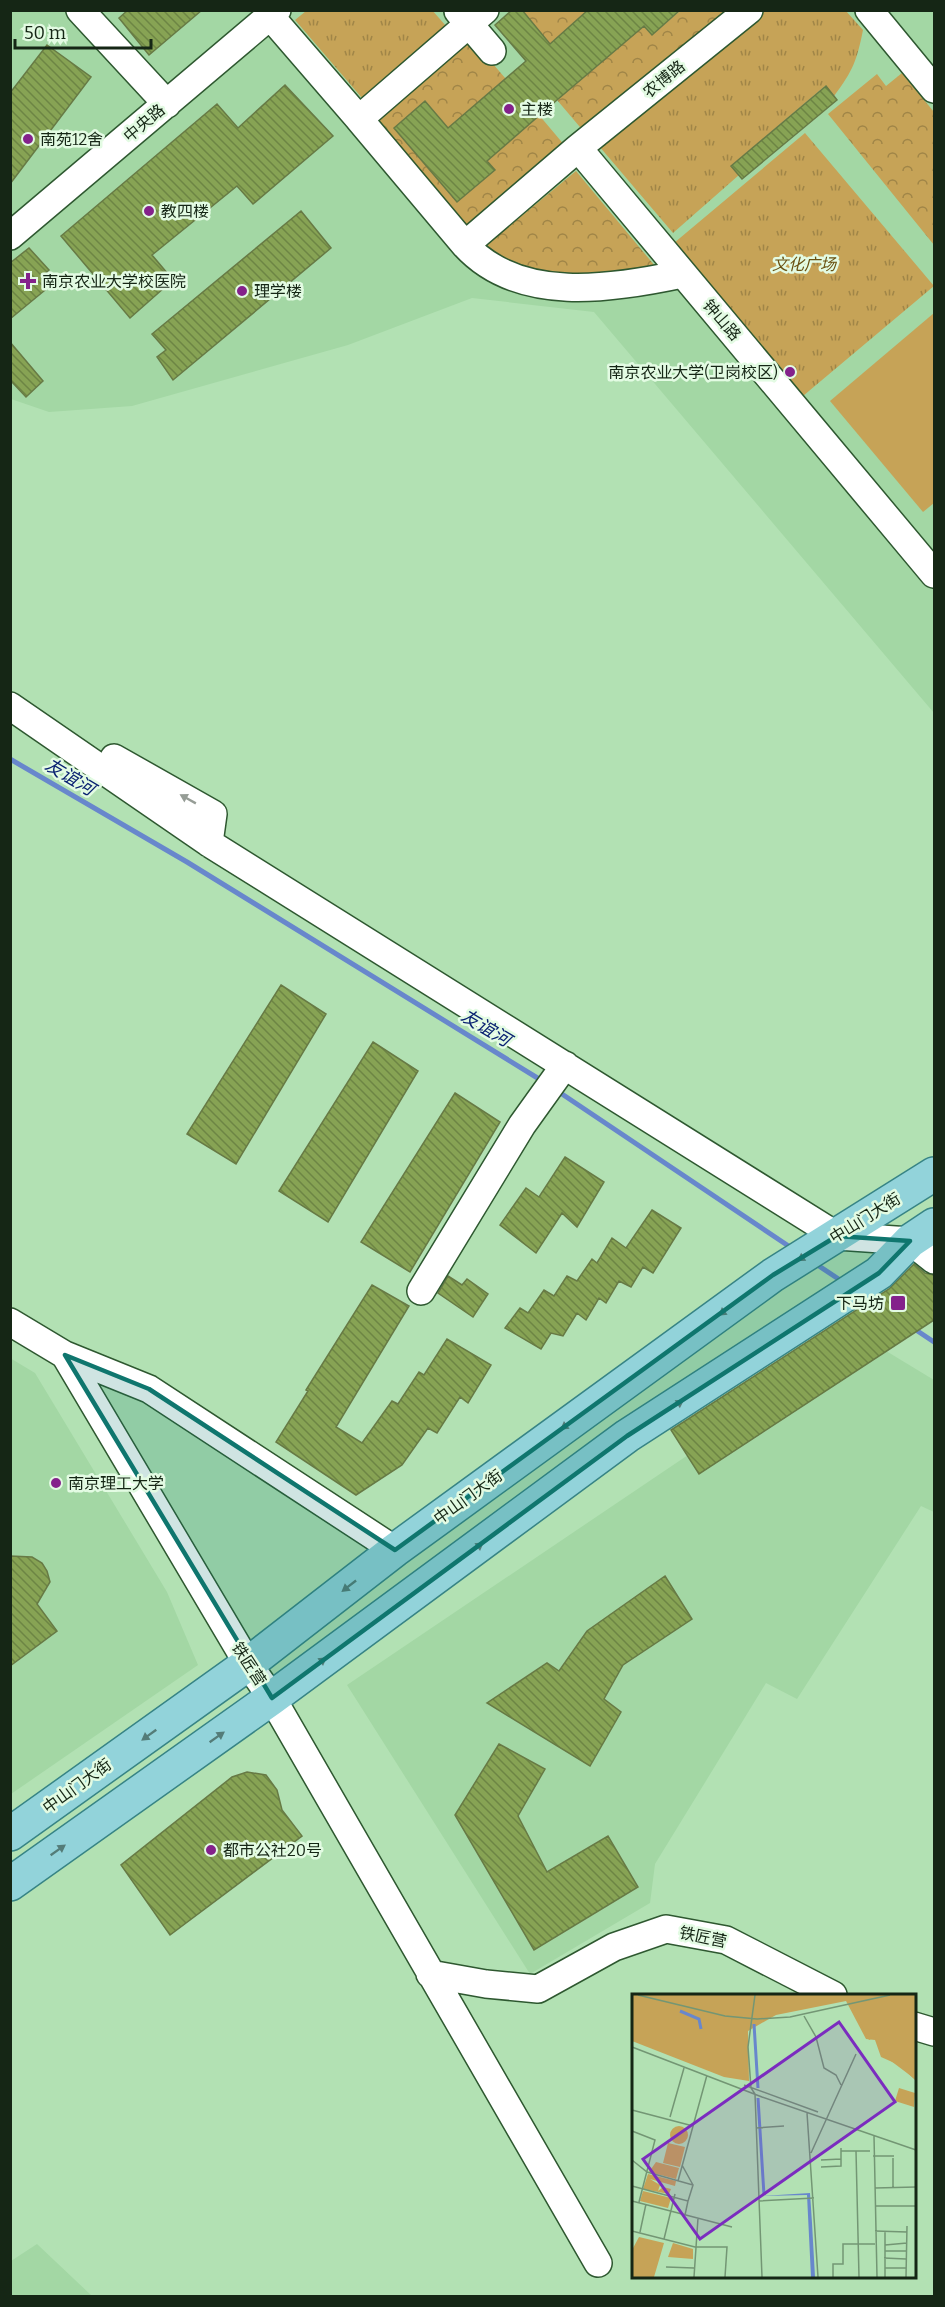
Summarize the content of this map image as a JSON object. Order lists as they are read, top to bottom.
{
  "streets": {
    "main road": ["中山门大街"],
    "street": [
      "农博路",
      "中央路",
      "钟山路",
      "铁匠营"
    ]
  },
  "crossings": [
    ["农博路", "钟山路"],
    ["中山门大街", "铁匠营"]
  ],
  "water": ["友谊河"],
  "parks": ["文化广场"],
  "places": {
    "other": [
      "主楼",
      "南苑12舍",
      "教四楼",
      "理学楼",
      "南京农业大学(卫岗校区)",
      "南京理工大学",
      "都市公社20号"
    ],
    "health": ["南京农业大学校医院"],
    "transit": ["下马坊"]
  },
  "scale_bar": "50 m"
}
